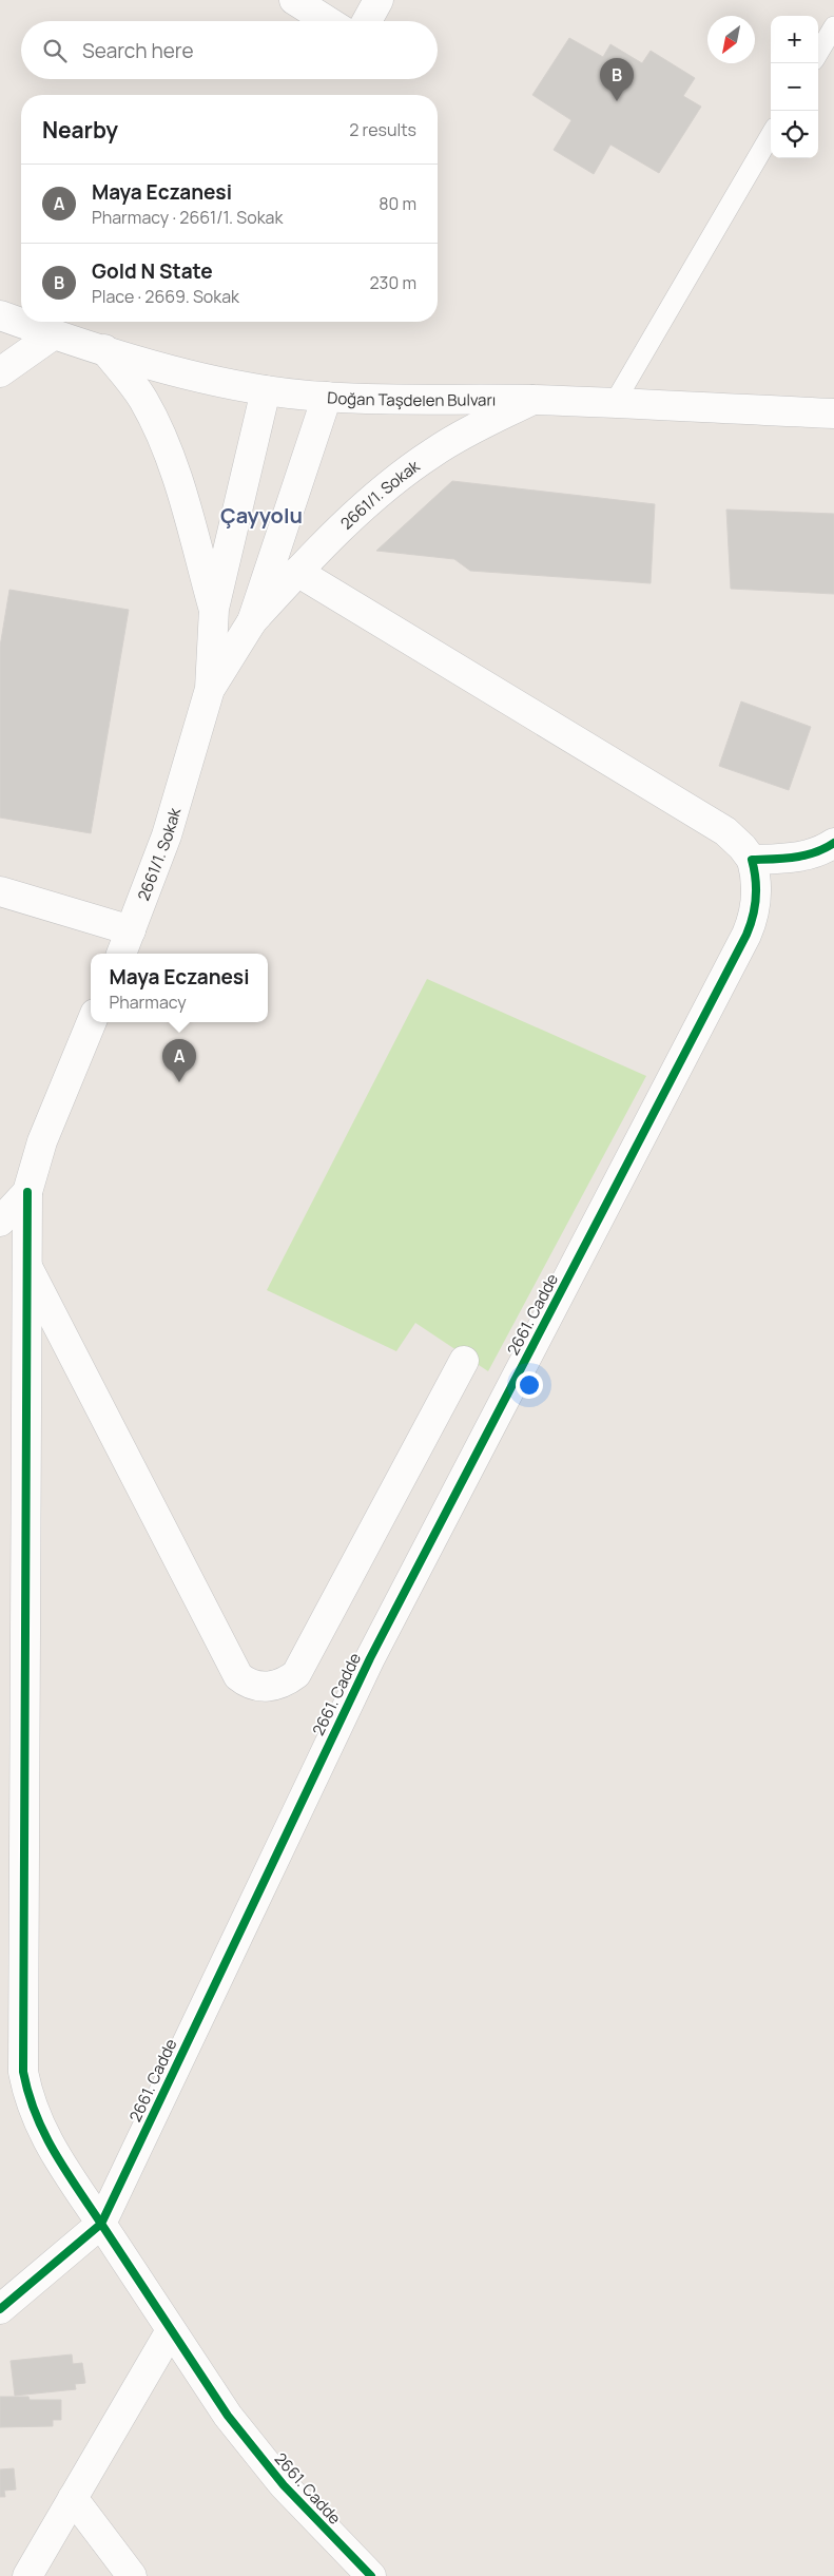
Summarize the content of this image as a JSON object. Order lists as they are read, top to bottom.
{
  "streets": {
    "street": ["Doğan Taşdelen Bulvarı", "2661/1. Sokak", "2661. Cadde"]
  },
  "crossings": [
    ["Doğan Taşdelen Bulvarı", "2661/1. Sokak"]
  ],
  "districts": ["Çayyolu"],
  "north": "bottom left",
  "page": {
    "map_buttons": ["+", "−"],
    "search": "Search here",
    "pins": ["B", "A"],
    "heading": ["Nearby", "2 results"],
    "list": [
      {
        "mark": "A",
        "name": "Maya Eczanesi",
        "note": "Pharmacy · 2661/1. Sokak",
        "value": "80 m"
      },
      {
        "mark": "B",
        "name": "Gold N State",
        "note": "Place · 2669. Sokak",
        "value": "230 m"
      }
    ],
    "popup": ["Maya Eczanesi", "Pharmacy"]
  }
}
